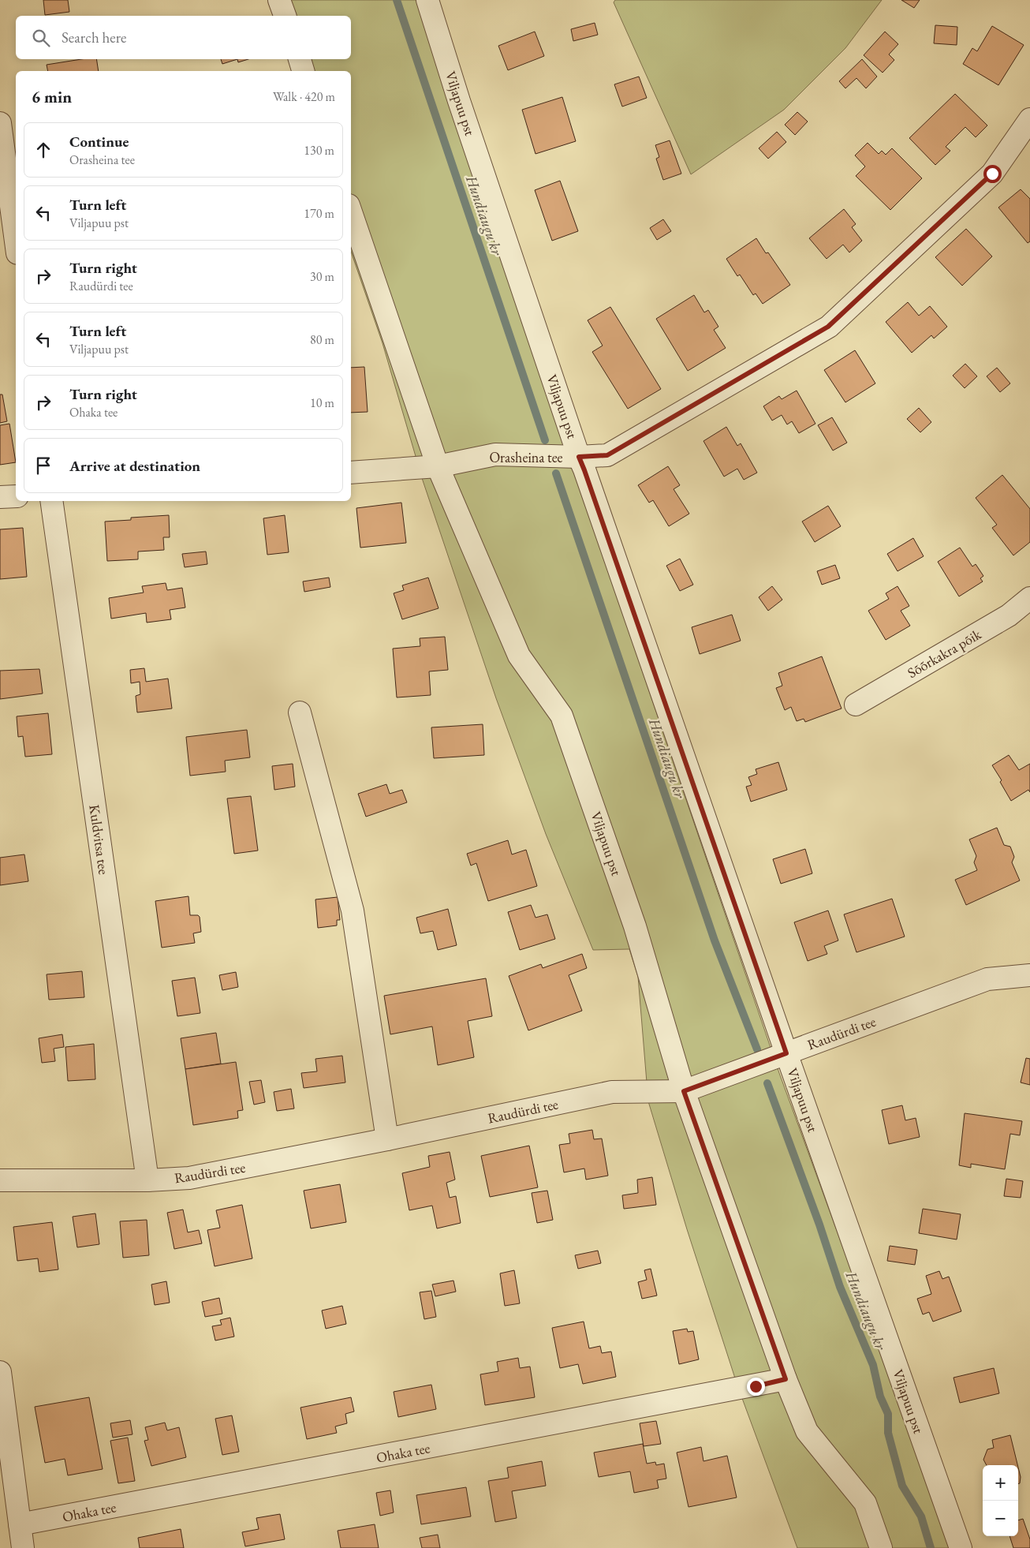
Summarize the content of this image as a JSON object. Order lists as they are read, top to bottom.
{
  "streets": {
    "street": [
      "Viljapuu pst",
      "Orasheina tee",
      "Sõõrkakra põik",
      "Kuldvitsa tee",
      "Raudürdi tee",
      "Ohaka tee"
    ]
  },
  "crossings": [
    ["Viljapuu pst", "Orasheina tee"],
    ["Viljapuu pst", "Raudürdi tee"],
    ["Viljapuu pst", "Ohaka tee"],
    ["Kuldvitsa tee", "Raudürdi tee"]
  ],
  "water": ["Hundiaugu kr"],
  "page": {
    "search": "Search here",
    "heading": ["6 min", "Walk · 420 m"],
    "list": [
      ["Continue", "Orasheina tee", "130 m"],
      ["Turn left", "Viljapuu pst", "170 m"],
      ["Turn right", "Raudürdi tee", "30 m"],
      ["Turn left", "Viljapuu pst", "80 m"],
      ["Turn right", "Ohaka tee", "10 m"],
      "Arrive at destination"
    ],
    "map_buttons": ["+", "−"]
  }
}
